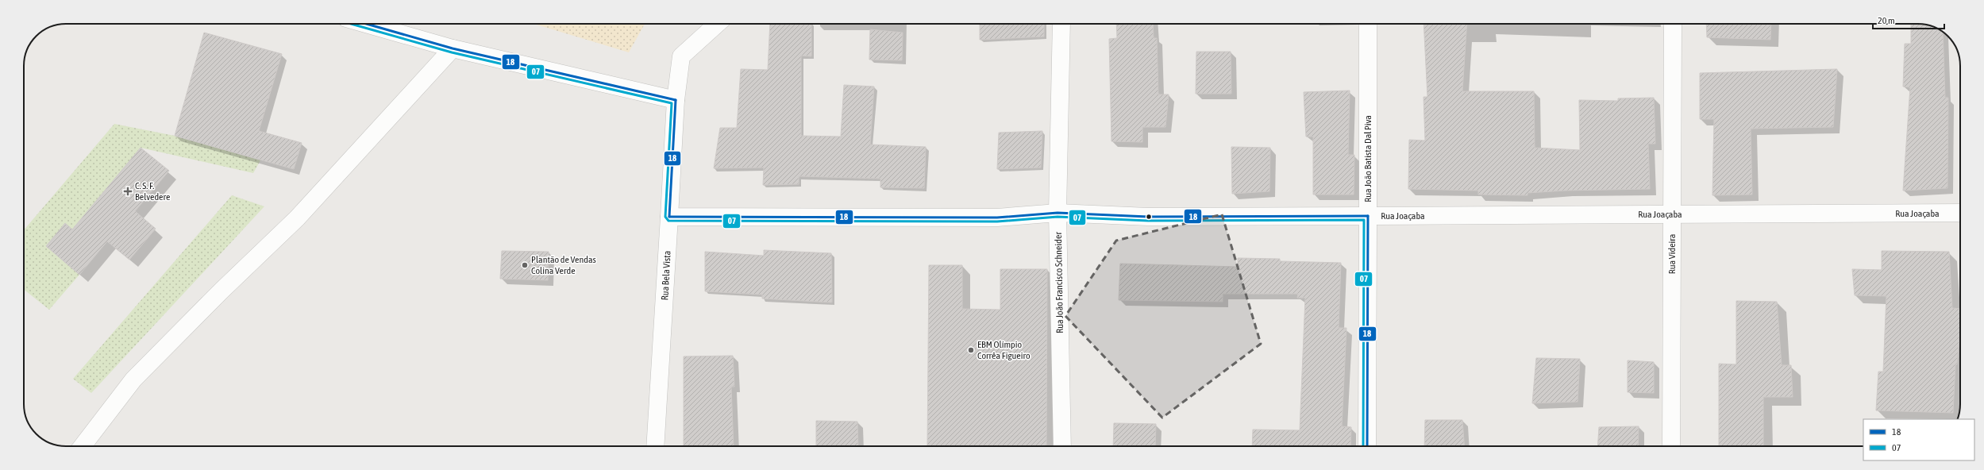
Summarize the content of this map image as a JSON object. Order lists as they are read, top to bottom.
{
  "streets": {
    "street": [
      "Rua João Batista Dal Piva",
      "Rua Joaçaba",
      "Rua Videira",
      "Rua Bela Vista",
      "Rua João Francisco Schneider"
    ]
  },
  "crossings": [
    ["Rua João Batista Dal Piva", "Rua Joaçaba"],
    ["Rua Joaçaba", "Rua Videira"],
    ["Rua Joaçaba", "Rua Bela Vista"],
    ["Rua Joaçaba", "Rua João Francisco Schneider"]
  ],
  "places": {
    "health": ["C. S. F. Belvedere"],
    "other": ["Plantão de Vendas Colina Verde", "EBM Olímpio Corrêa Figueiro"]
  },
  "lines": ["transit line 18", "transit line 07"],
  "legend": ["18", "07"],
  "scale_bar": "20 m"
}
